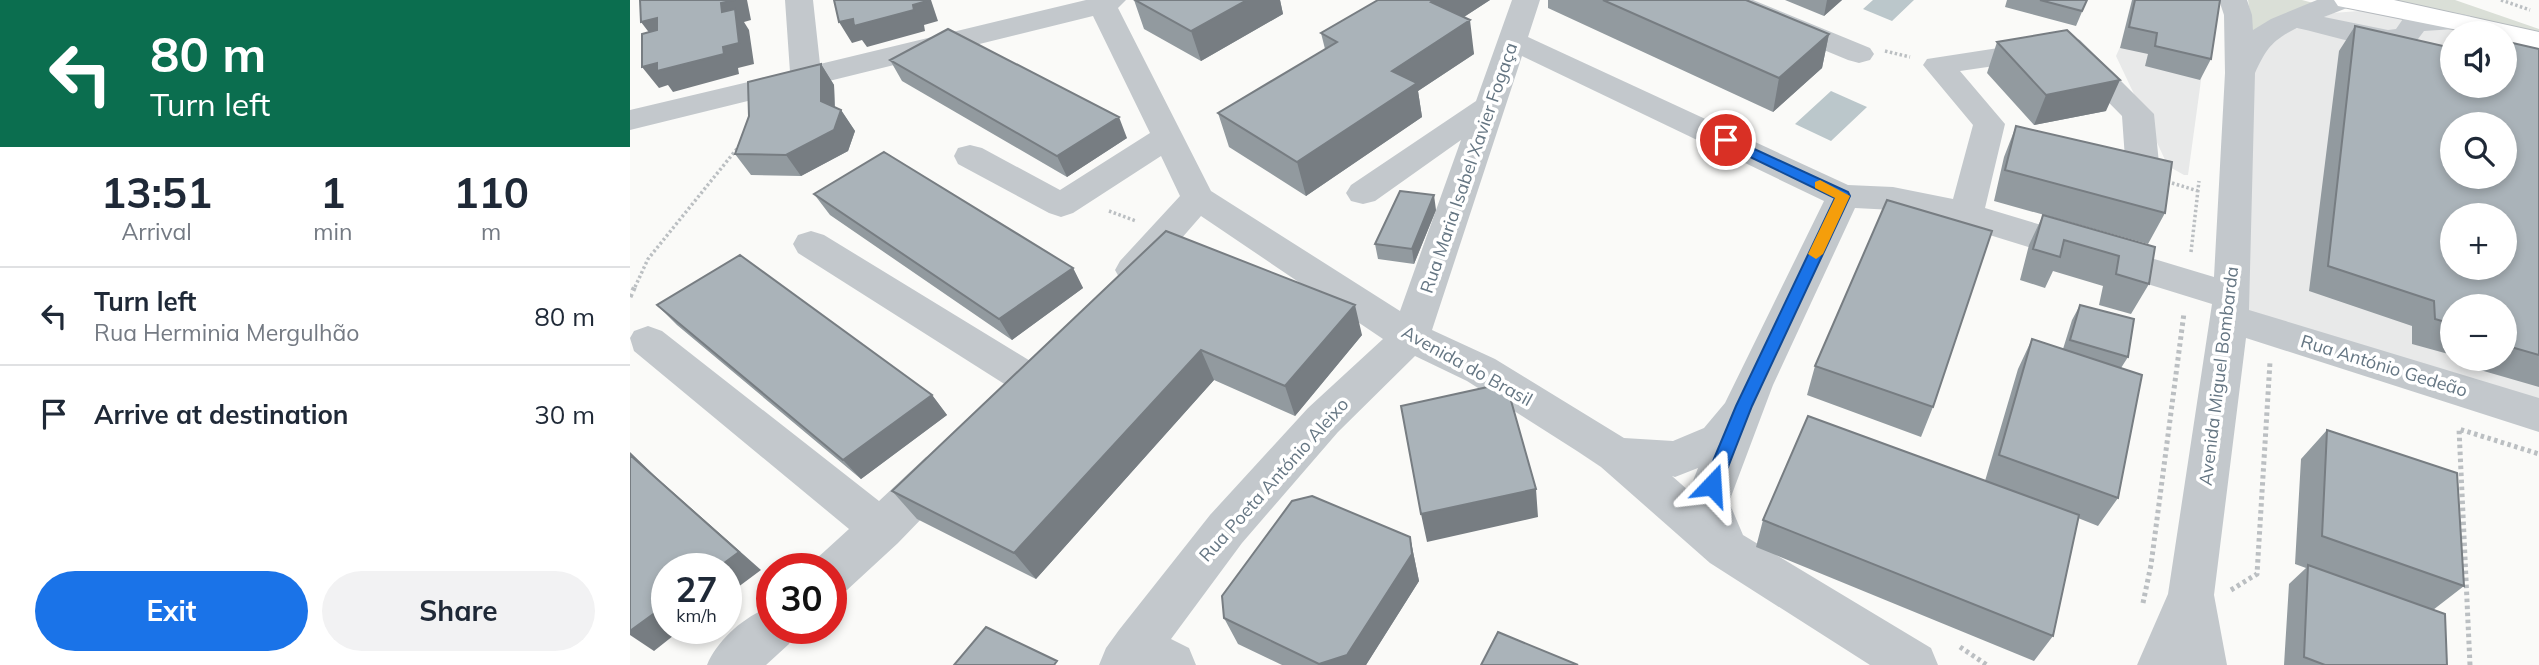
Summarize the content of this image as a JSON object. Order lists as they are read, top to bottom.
{
  "streets": {
    "street": [
      "Rua Maria Isabel Xavier Fogaça",
      "Avenida do Brasil",
      "Rua António Gedeão",
      "Avenida Miguel Bombarda",
      "Rua Poeta António Aleixo"
    ]
  },
  "crossings": [
    ["Rua Maria Isabel Xavier Fogaça", "Avenida do Brasil"],
    ["Rua Maria Isabel Xavier Fogaça", "Rua Poeta António Aleixo"],
    ["Avenida do Brasil", "Rua Poeta António Aleixo"],
    ["Rua António Gedeão", "Avenida Miguel Bombarda"]
  ],
  "page": {
    "turn": ["80 m", "Turn left"],
    "map_buttons": ["+", "−"],
    "eta": [
      "13:51",
      "Arrival",
      "1",
      "min",
      "110",
      "m"
    ],
    "list": [
      {
        "name": "Turn left",
        "note": "Rua Herminia Mergulhão",
        "value": "80 m"
      },
      {
        "name": "Arrive at destination",
        "value": "30 m"
      }
    ],
    "speed": "27 km/h",
    "limit": "30",
    "buttons": ["Exit", "Share"]
  }
}
